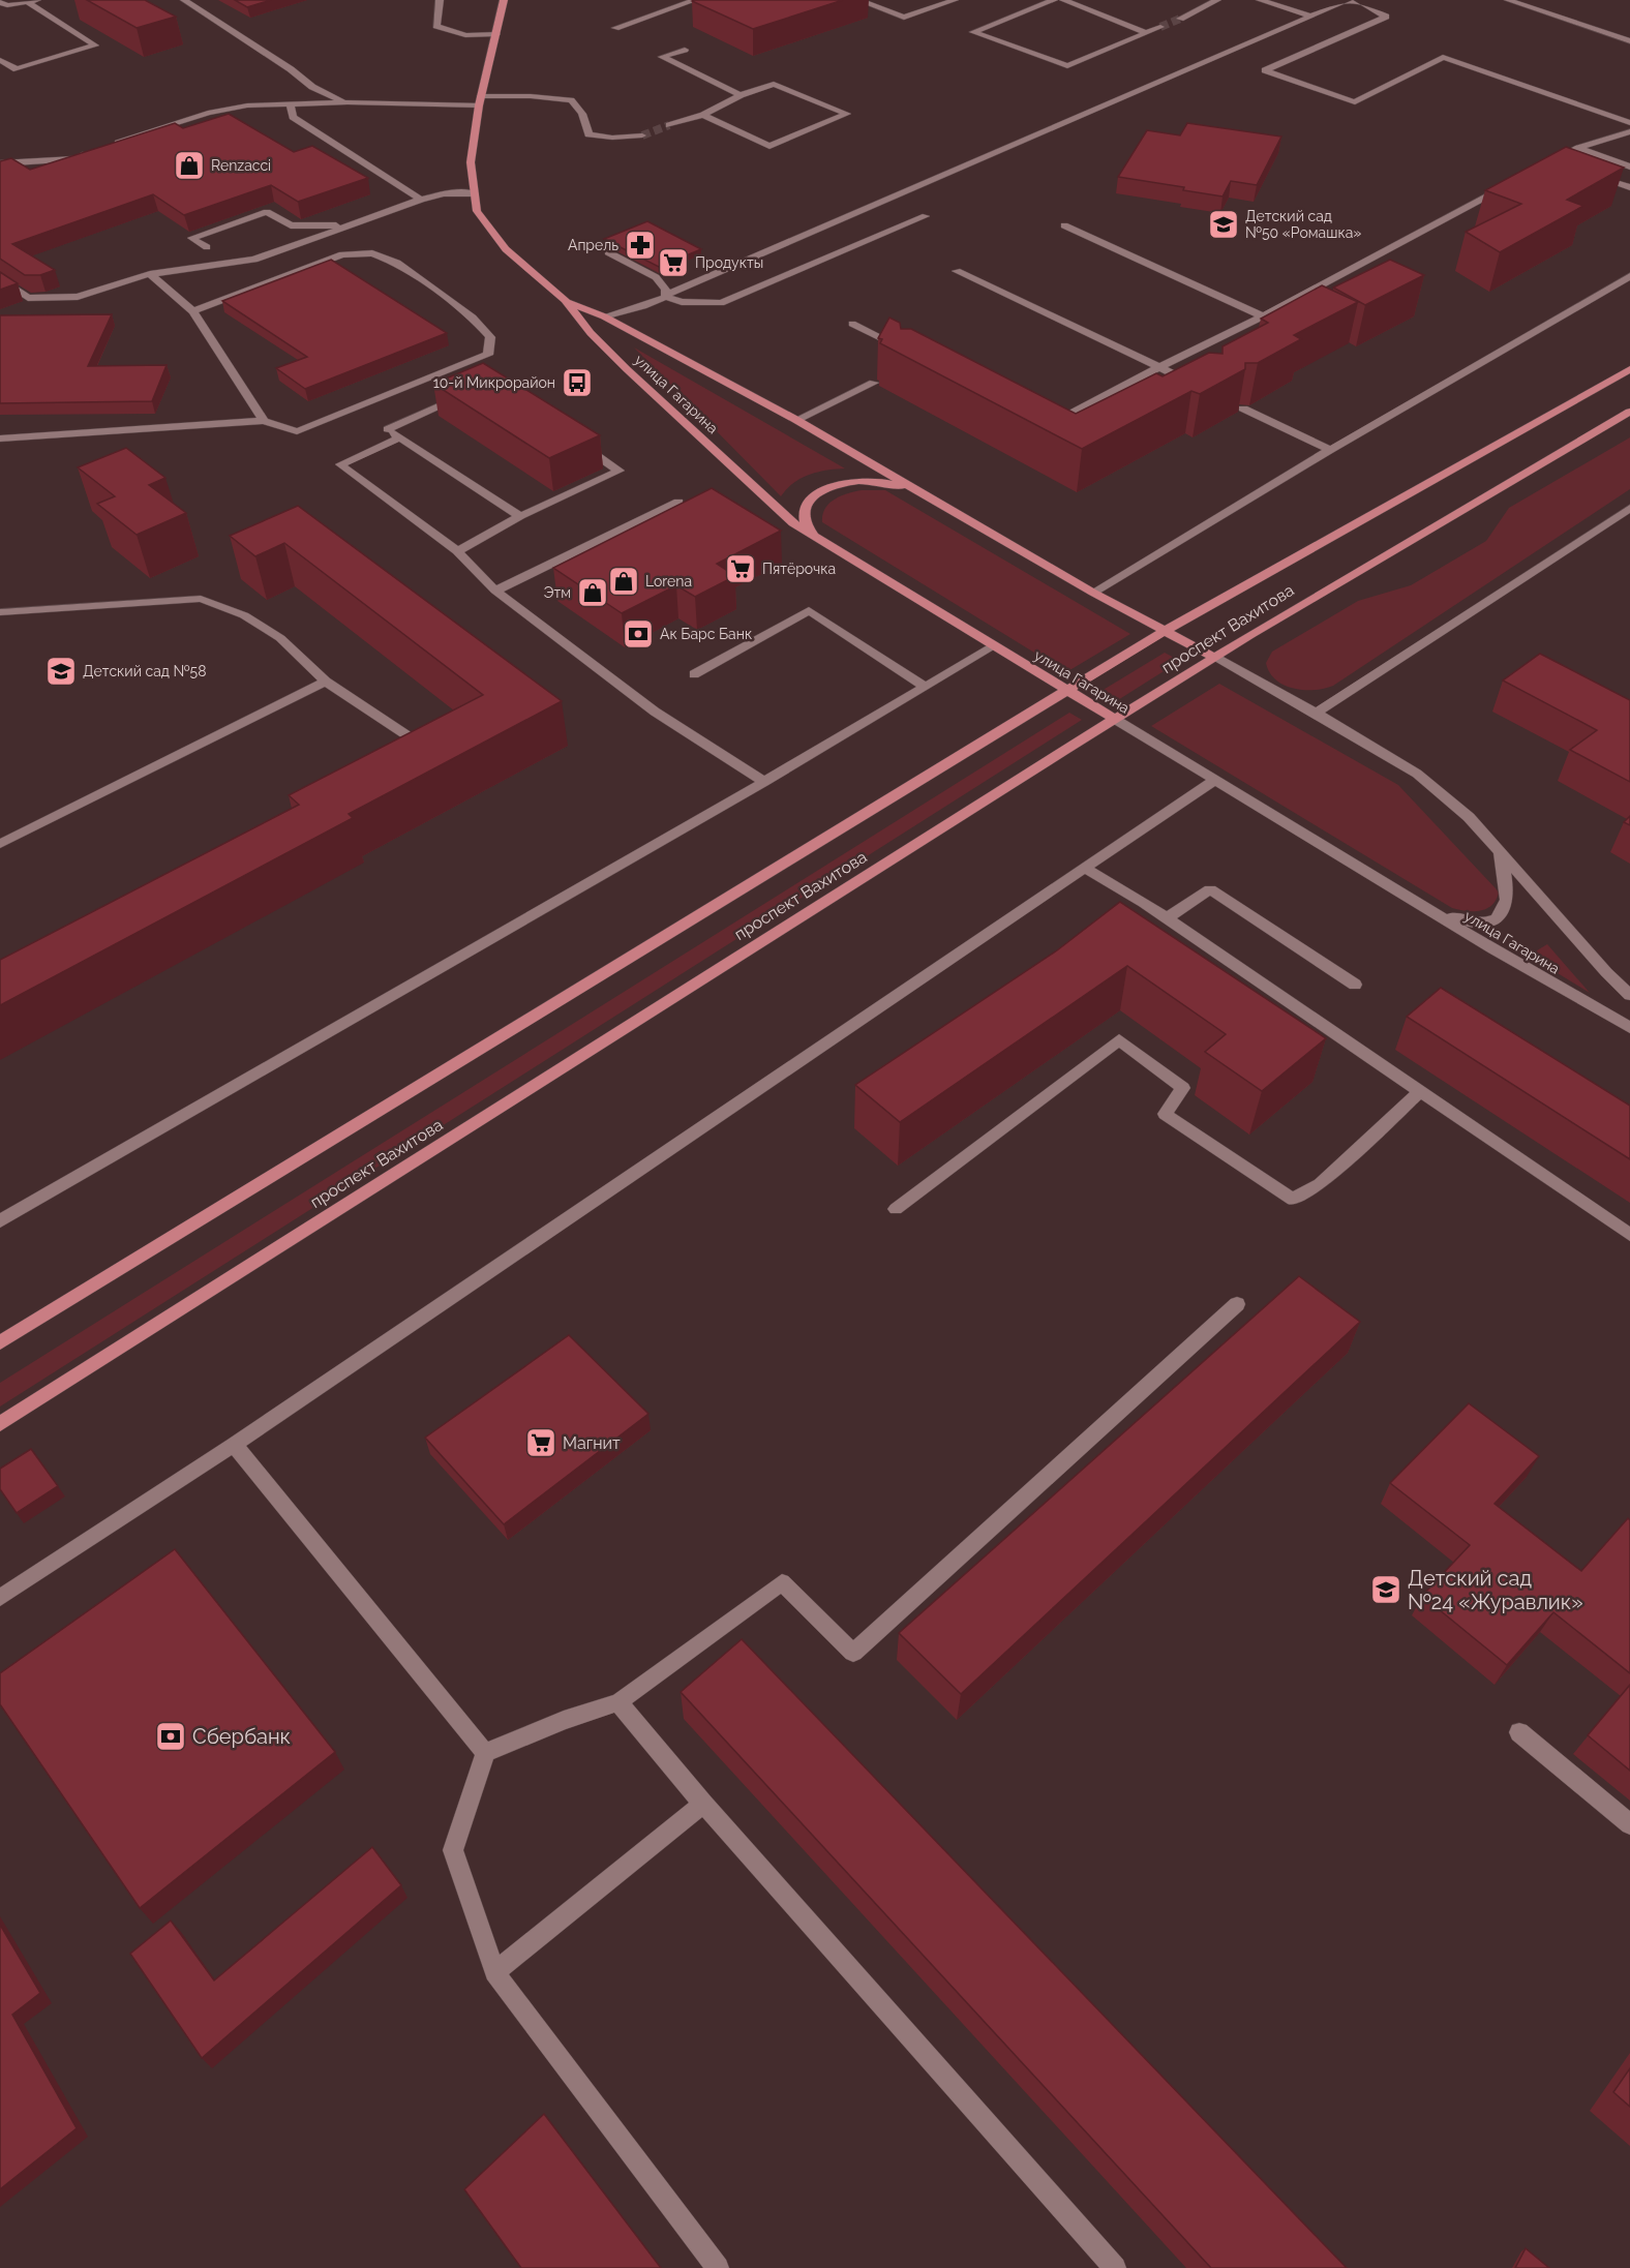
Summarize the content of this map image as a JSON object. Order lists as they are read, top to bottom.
{
  "streets": {
    "main road": ["улица Гагарина", "проспект Вахитова"]
  },
  "crossings": [
    ["улица Гагарина", "проспект Вахитова"]
  ],
  "places": {
    "shop": ["Renzacci", "Lorena", "Этм"],
    "school or university": ["Детский сад №50 «Ромашка»", "Детский сад №58", "Детский сад №24 «Журавлик»"],
    "pharmacy": ["Апрель"],
    "supermarket": ["Продукты", "Пятёрочка", "Магнит"],
    "bus stop": ["10-й Микрорайон"],
    "bank": ["Ак Барс Банк", "Сбербанк"]
  }
}
